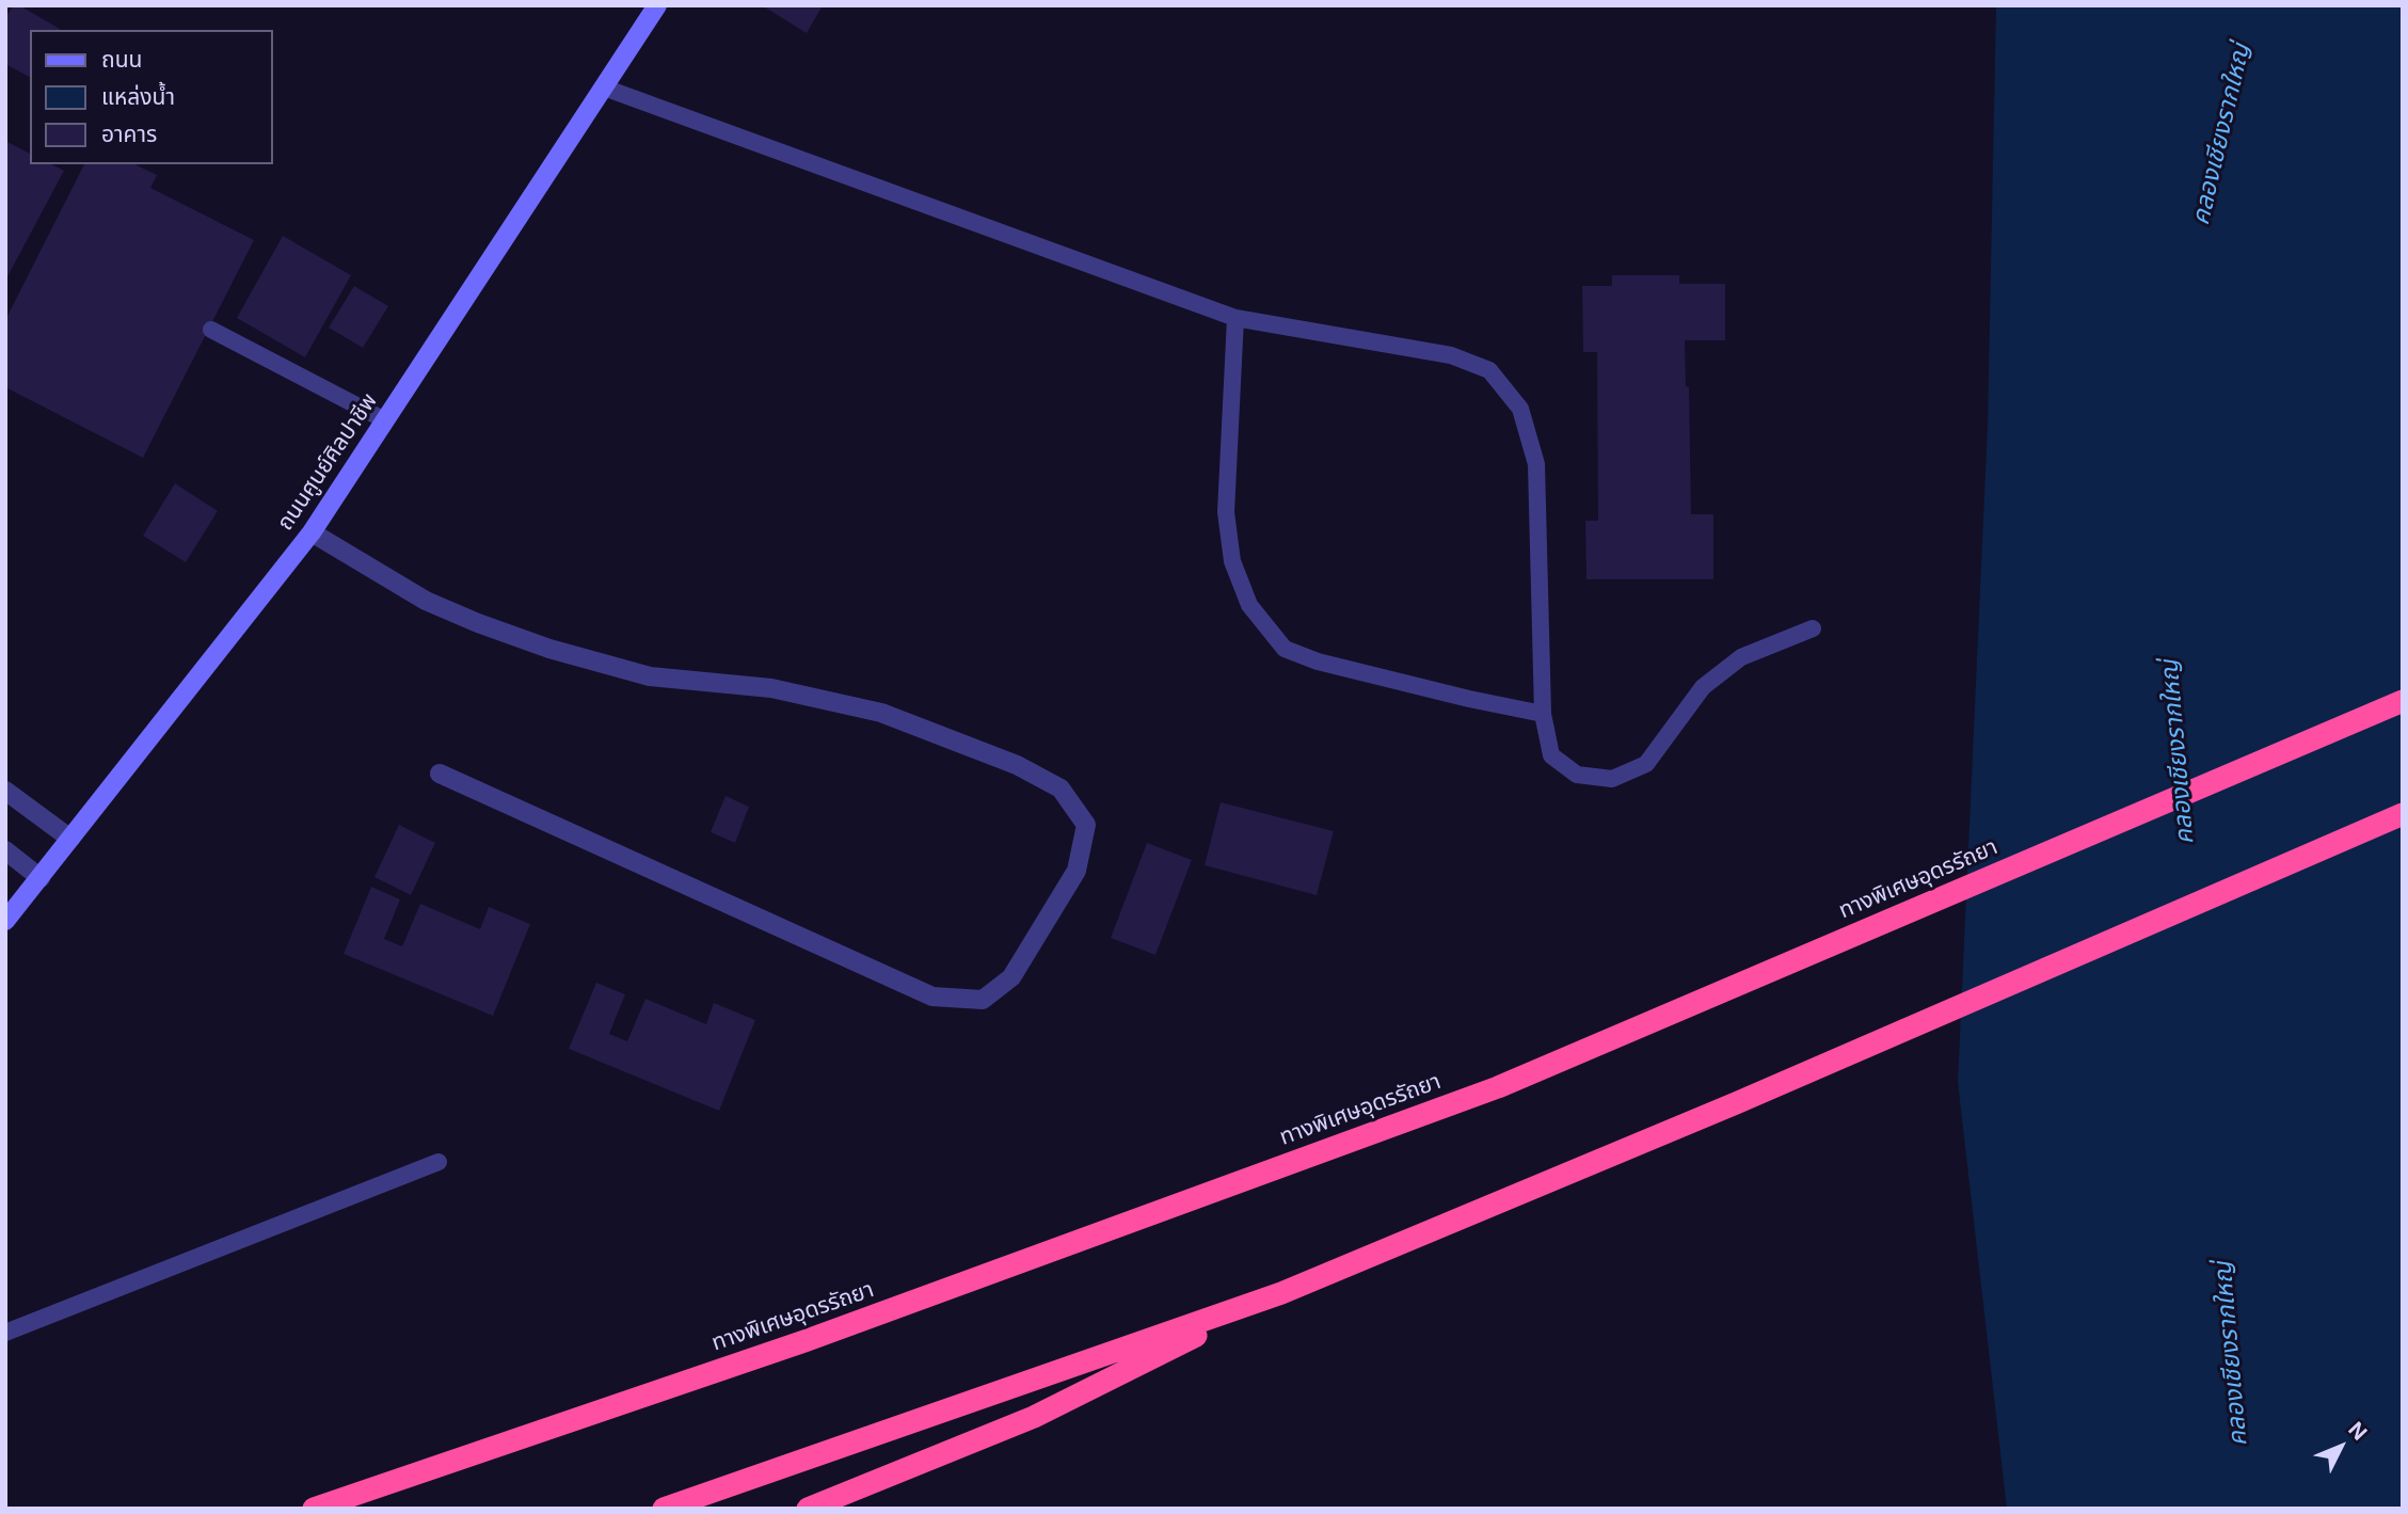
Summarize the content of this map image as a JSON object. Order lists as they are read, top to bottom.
{
  "streets": {
    "highway": ["ทางพิเศษอุดรรัถยา"],
    "main road": ["ถนนศูนย์ศิลปาชีพ"]
  },
  "water": ["คลองเชียงรากใหญ่"],
  "legend": ["ถนน", "แหล่งน้ำ", "อาคาร"],
  "north": "top right"
}
